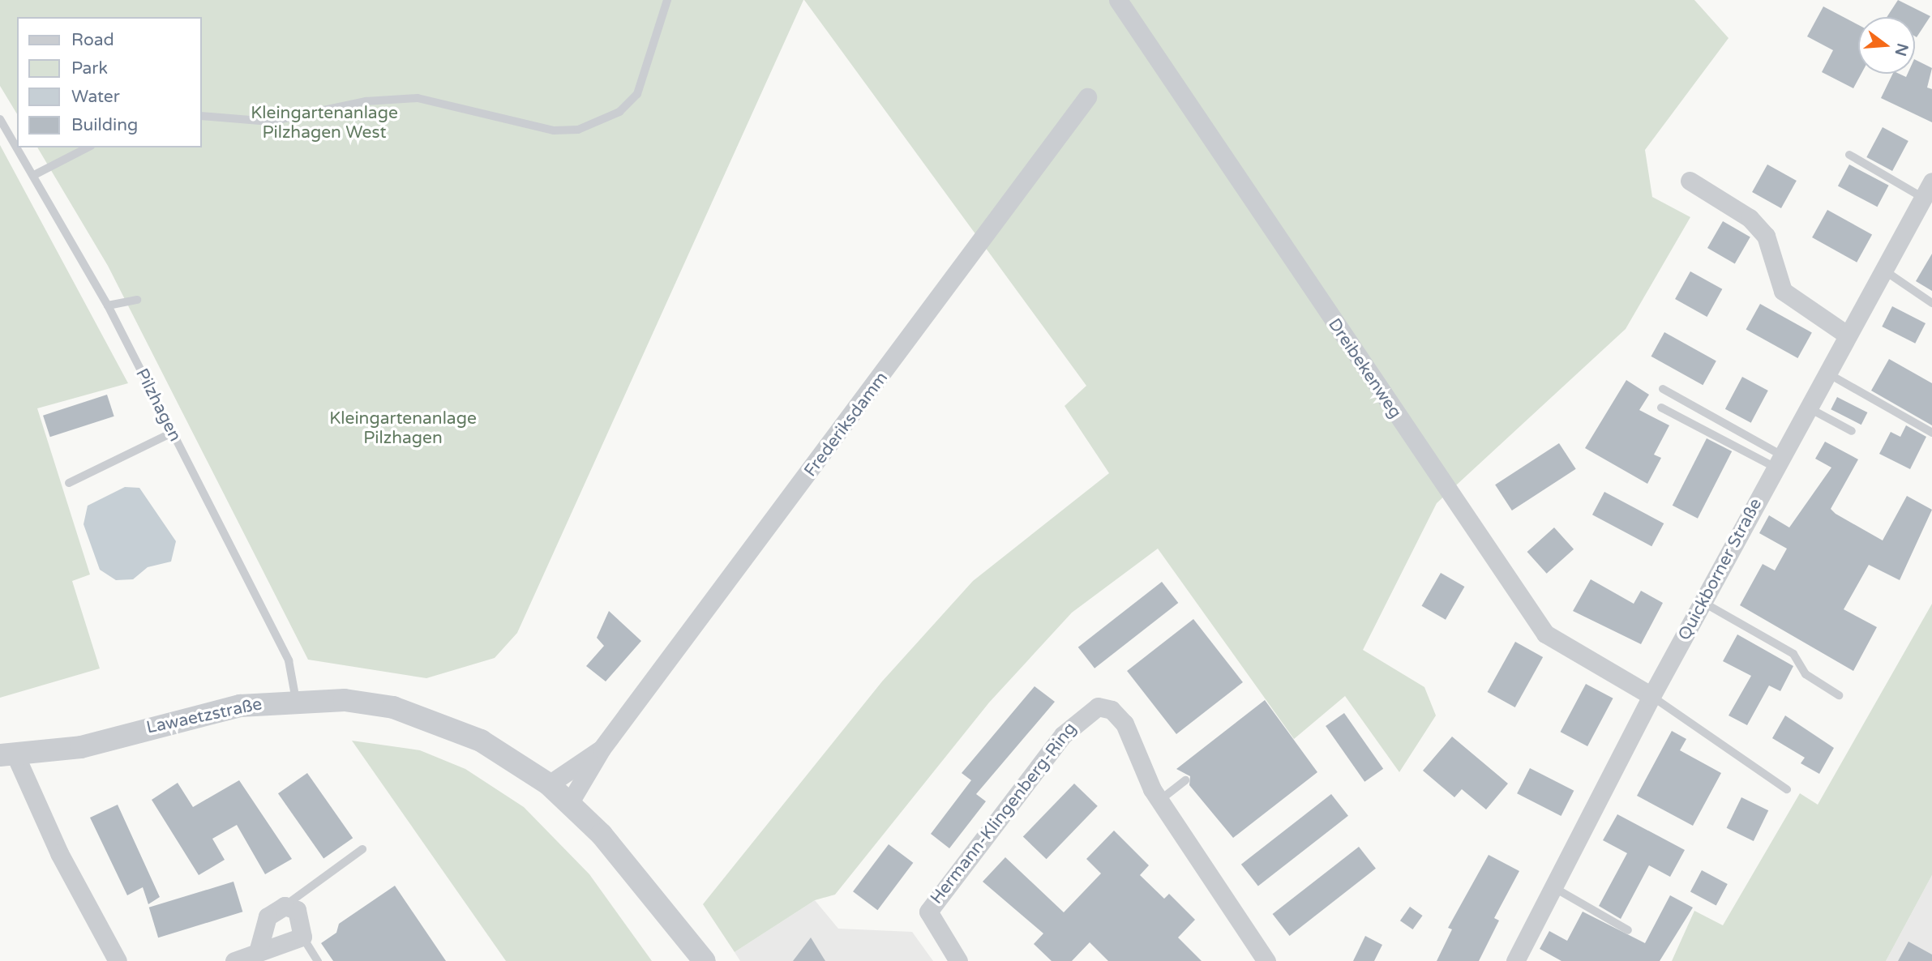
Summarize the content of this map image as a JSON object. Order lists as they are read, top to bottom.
{
  "streets": {
    "street": [
      "Dreibekenweg",
      "Frederiksdamm",
      "Quickborner Straße",
      "Lawaetzstraße",
      "Hermann-Klingenberg-Ring"
    ],
    "lane": ["Pilzhagen"]
  },
  "crossings": [
    ["Dreibekenweg", "Quickborner Straße"],
    ["Pilzhagen", "Lawaetzstraße"],
    ["Frederiksdamm", "Lawaetzstraße"]
  ],
  "parks": ["Kleingartenanlage Pilzhagen West", "Kleingartenanlage Pilzhagen"],
  "legend": [
    "Road",
    "Park",
    "Water",
    "Building"
  ],
  "north": "right"
}
